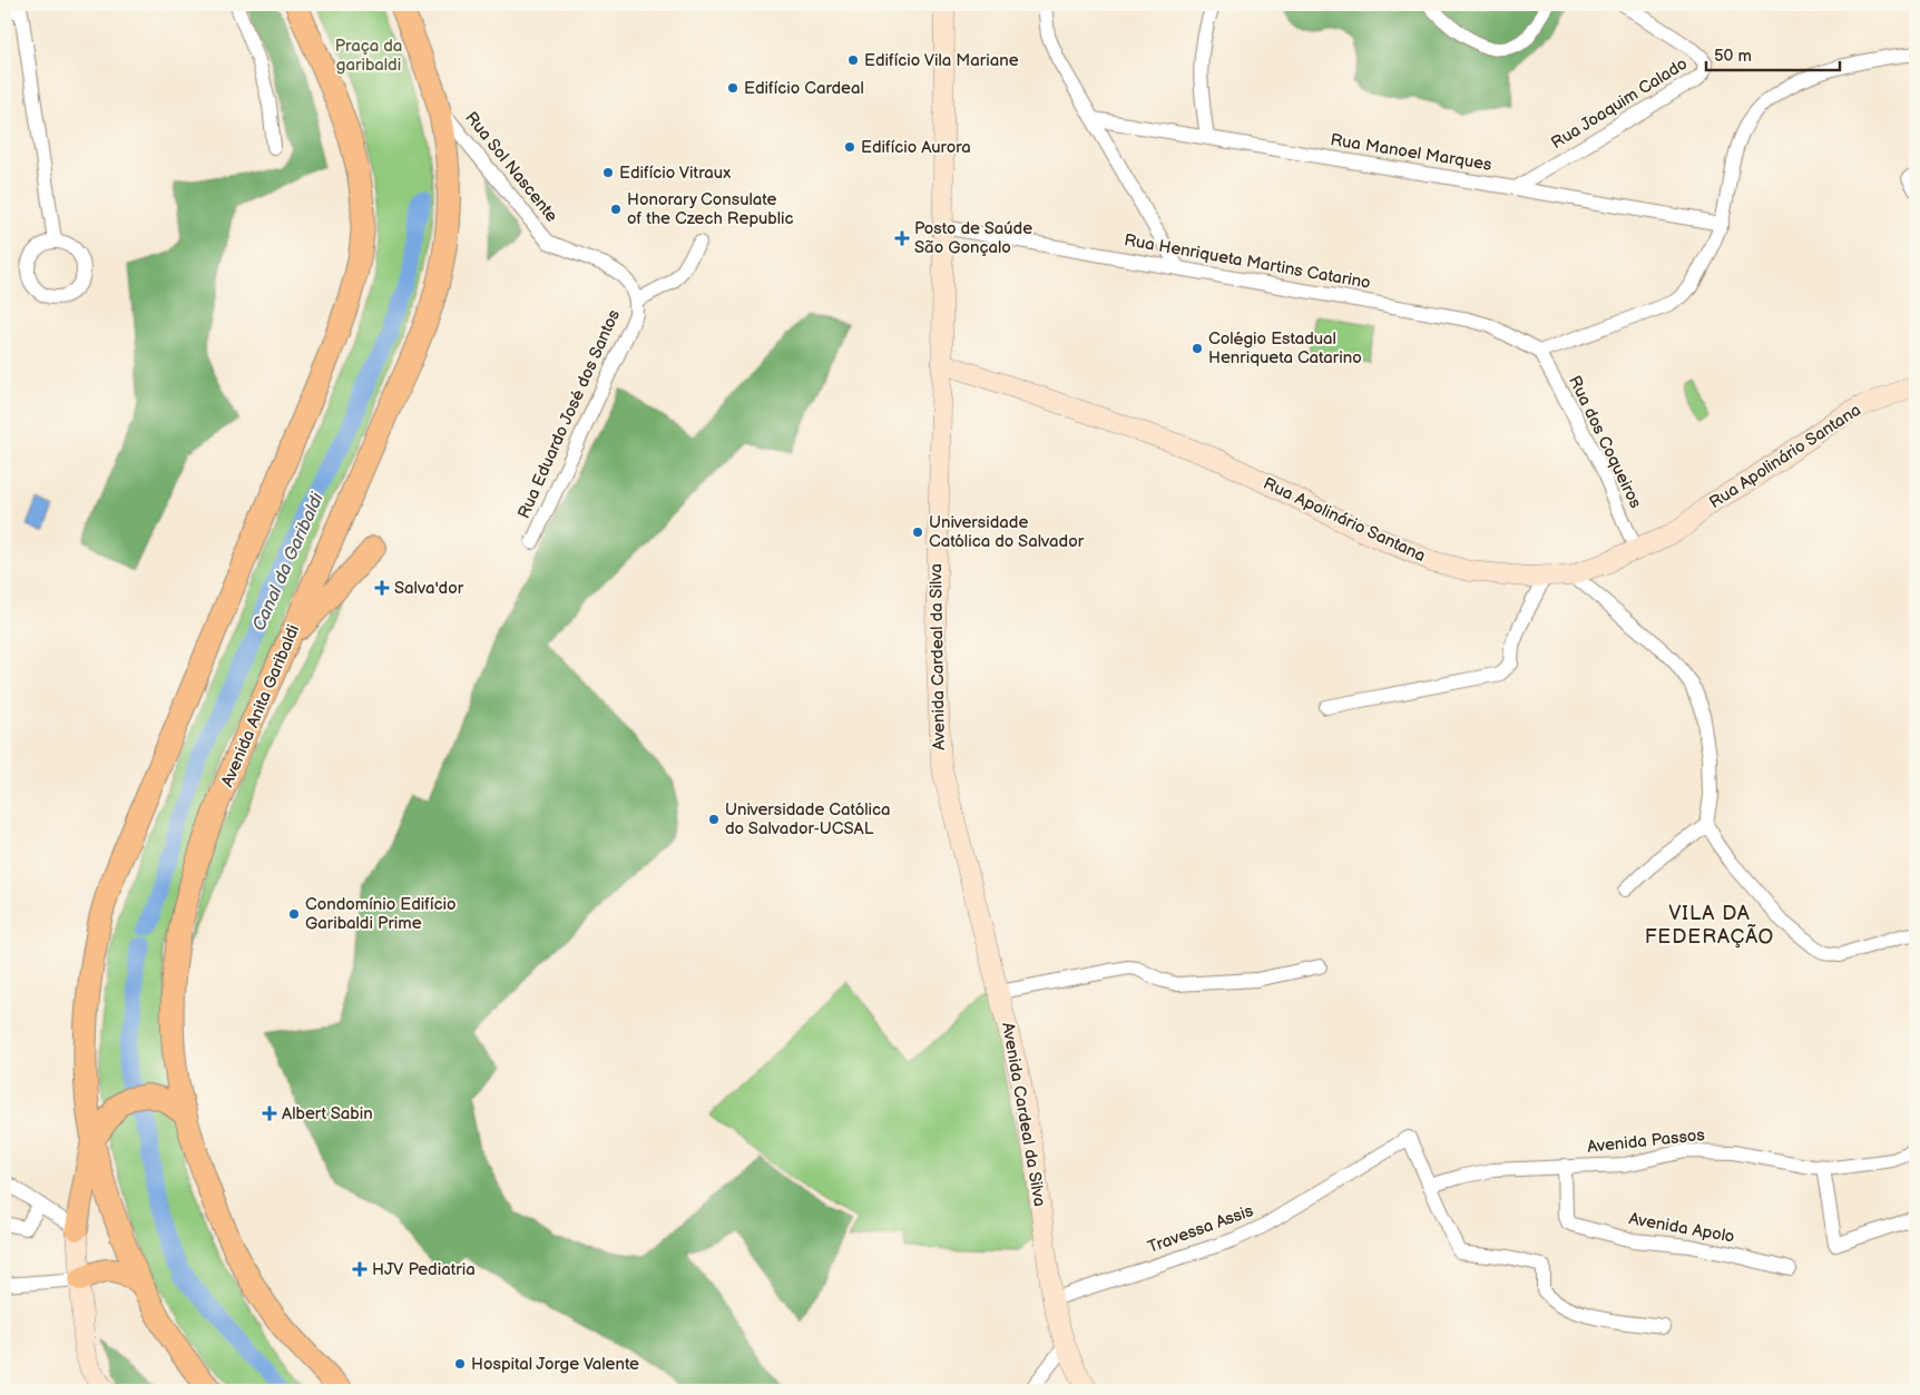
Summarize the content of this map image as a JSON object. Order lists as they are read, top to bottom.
{
  "streets": {
    "main road": ["Rua Apolinário Santana", "Avenida Cardeal da Silva", "Avenida Anita Garibaldi"],
    "street": [
      "Rua Joaquim Calado",
      "Rua Manoel Marques",
      "Rua Sol Nascente",
      "Rua Henriqueta Martins Catarino",
      "Rua Eduardo José dos Santos",
      "Rua dos Coqueiros",
      "Avenida Passos",
      "Avenida Apolo",
      "Travessa Assis"
    ]
  },
  "crossings": [
    ["Rua Joaquim Calado", "Rua Manoel Marques"],
    ["Rua Sol Nascente", "Rua Eduardo José dos Santos"],
    ["Rua Sol Nascente", "Avenida Anita Garibaldi"],
    ["Rua Henriqueta Martins Catarino", "Rua dos Coqueiros"],
    ["Rua Henriqueta Martins Catarino", "Avenida Cardeal da Silva"],
    ["Rua dos Coqueiros", "Rua Apolinário Santana"],
    ["Rua Apolinário Santana", "Avenida Cardeal da Silva"],
    ["Avenida Cardeal da Silva", "Travessa Assis"],
    ["Avenida Passos", "Avenida Apolo"],
    ["Avenida Passos", "Travessa Assis"]
  ],
  "districts": ["VILA DA FEDERAÇÃO"],
  "water": ["Canal da Garibaldi"],
  "parks": ["Praça da garibaldi"],
  "places": {
    "other": [
      "Edifício Vila Mariane",
      "Edifício Cardeal",
      "Edifício Aurora",
      "Edifício Vitraux",
      "Honorary Consulate of the Czech Republic",
      "Colégio Estadual Henriqueta Catarino",
      "Universidade Católica do Salvador",
      "Universidade Católica do Salvador-UCSAL",
      "Condomínio Edifício Garibaldi Prime",
      "Hospital Jorge Valente"
    ],
    "health": [
      "Posto de Saúde São Gonçalo",
      "Salva'dor",
      "Albert Sabin",
      "HJV Pediatria"
    ]
  },
  "scale_bar": "50 m"
}
